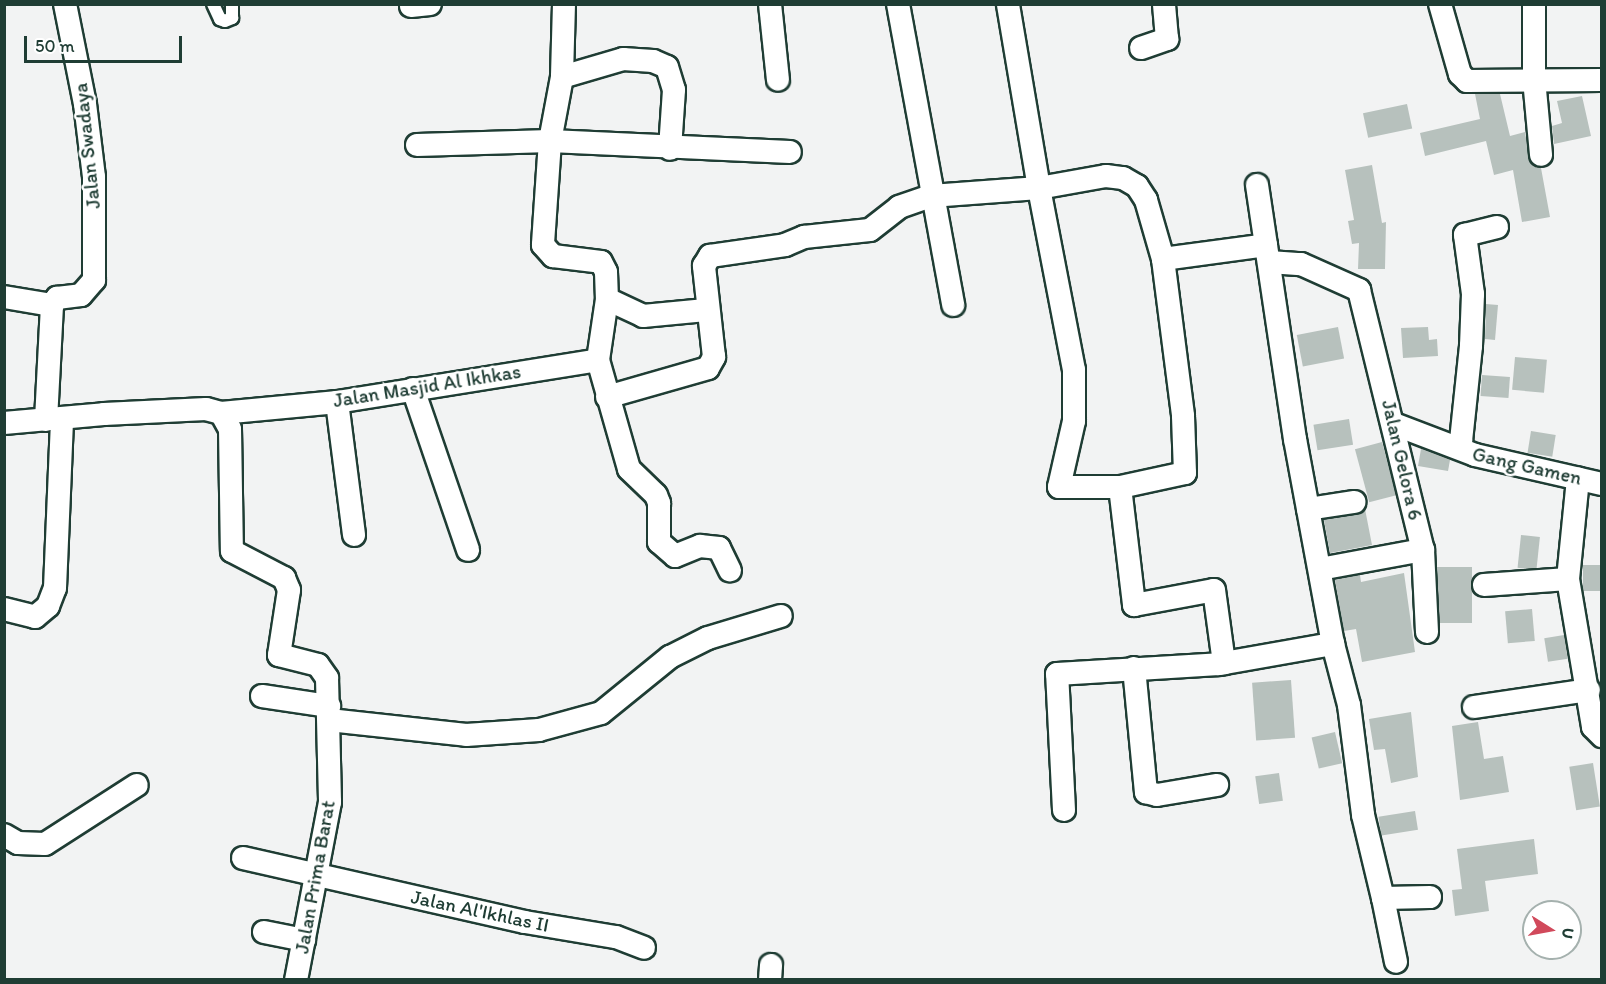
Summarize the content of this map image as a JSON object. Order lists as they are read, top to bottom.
{
  "streets": {
    "street": [
      "Jalan Swadaya",
      "Jalan Masjid Al Ikhkas",
      "Jalan Gelora 6",
      "Gang Gamen",
      "Jalan Prima Barat",
      "Jalan Al'Ikhlas II"
    ]
  },
  "crossings": [
    ["Jalan Masjid Al Ikhkas", "Jalan Prima Barat"],
    ["Jalan Gelora 6", "Gang Gamen"],
    ["Jalan Prima Barat", "Jalan Al'Ikhlas II"]
  ],
  "scale_bar": "50 m",
  "north": "right"
}
